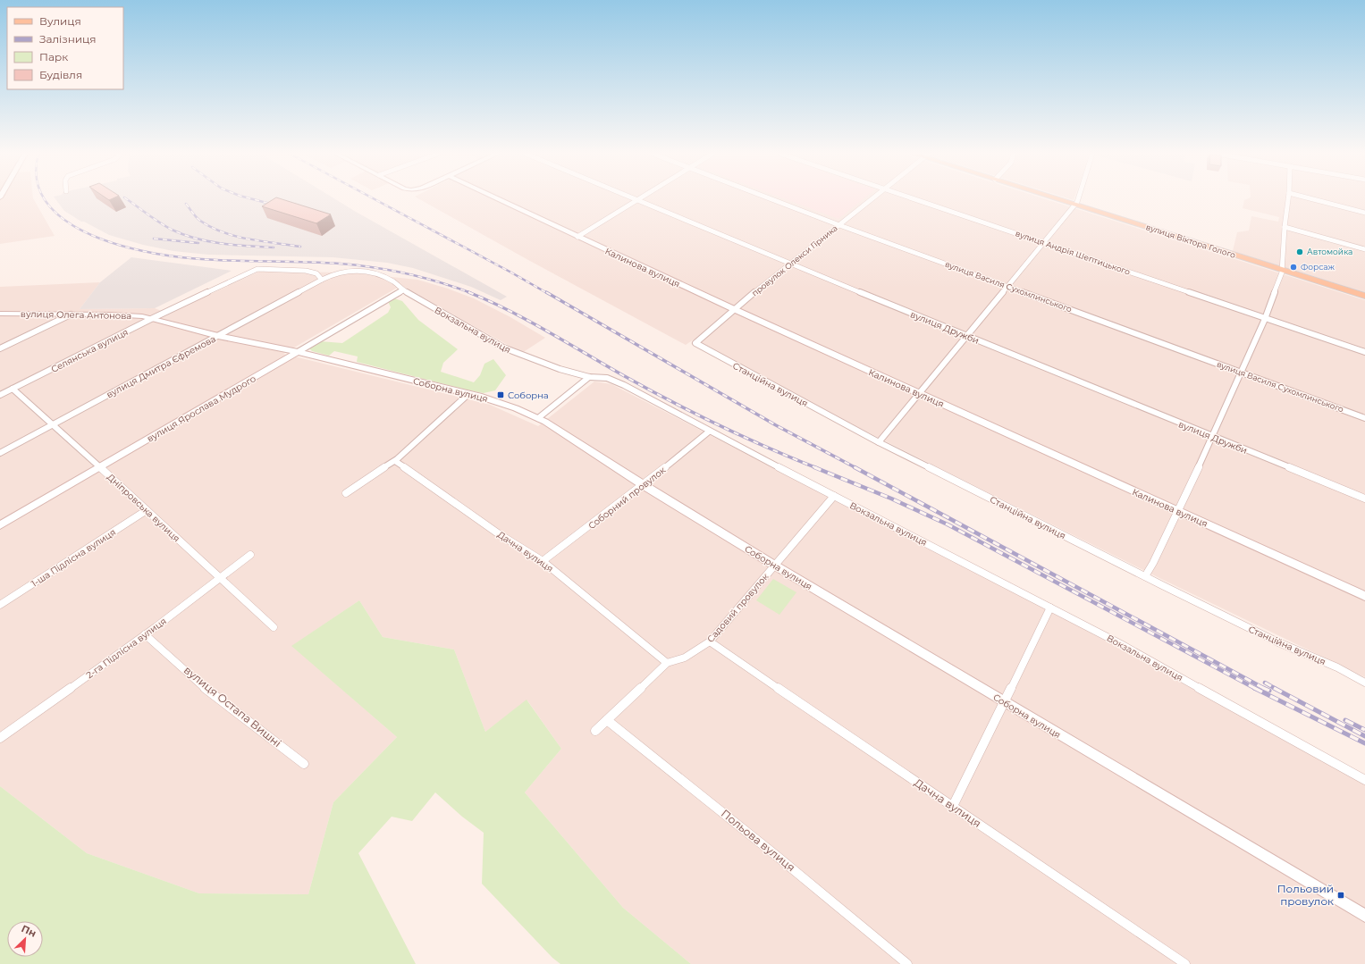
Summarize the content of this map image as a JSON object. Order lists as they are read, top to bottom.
{
  "streets": {
    "main road": ["вулиця Віктора Голого"],
    "street": [
      "вулиця Андрія Шептицького",
      "провулок Олекси Гірника",
      "Калинова вулиця",
      "вулиця Василя Сухомлинського",
      "вулиця Олега Антонова",
      "вулиця Дружби",
      "Вокзальна вулиця",
      "Селянська вулиця",
      "вулиця Дмитра Єфремова",
      "Станційна вулиця",
      "Соборна вулиця",
      "вулиця Ярослава Мудрого",
      "Соборний провулок",
      "Дніпровська вулиця",
      "Дачна вулиця",
      "1-ша Підлісна вулиця",
      "Садовий провулок",
      "2-га Підлісна вулиця",
      "вулиця Остапа Вишні",
      "Польова вулиця"
    ]
  },
  "crossings": [
    ["провулок Олекси Гірника", "Калинова вулиця"],
    ["провулок Олекси Гірника", "вулиця Василя Сухомлинського"],
    ["провулок Олекси Гірника", "вулиця Дружби"],
    ["провулок Олекси Гірника", "Станційна вулиця"],
    ["вулиця Олега Антонова", "Селянська вулиця"],
    ["вулиця Олега Антонова", "Соборна вулиця"],
    ["Вокзальна вулиця", "вулиця Дмитра Єфремова"],
    ["Вокзальна вулиця", "вулиця Ярослава Мудрого"],
    ["Вокзальна вулиця", "Соборний провулок"],
    ["Вокзальна вулиця", "Садовий провулок"],
    ["Селянська вулиця", "вулиця Дмитра Єфремова"],
    ["Селянська вулиця", "Соборна вулиця"],
    ["Селянська вулиця", "Дніпровська вулиця"],
    ["вулиця Дмитра Єфремова", "Соборна вулиця"],
    ["вулиця Дмитра Єфремова", "вулиця Ярослава Мудрого"],
    ["вулиця Дмитра Єфремова", "Дніпровська вулиця"],
    ["Соборна вулиця", "вулиця Ярослава Мудрого"],
    ["Соборна вулиця", "Соборний провулок"],
    ["Соборна вулиця", "Садовий провулок"],
    ["вулиця Ярослава Мудрого", "Дніпровська вулиця"],
    ["Соборний провулок", "Дачна вулиця"],
    ["Дніпровська вулиця", "1-ша Підлісна вулиця"],
    ["Дніпровська вулиця", "2-га Підлісна вулиця"],
    ["Дачна вулиця", "Садовий провулок"],
    ["Садовий провулок", "Польова вулиця"],
    ["2-га Підлісна вулиця", "вулиця Остапа Вишні"]
  ],
  "places": {
    "other": ["Автомойка", "Форсаж"],
    "transit": ["Соборна", "Польовий провулок"]
  },
  "legend": [
    "Вулиця",
    "Залізниця",
    "Парк",
    "Будівля"
  ],
  "north": "top right"
}
